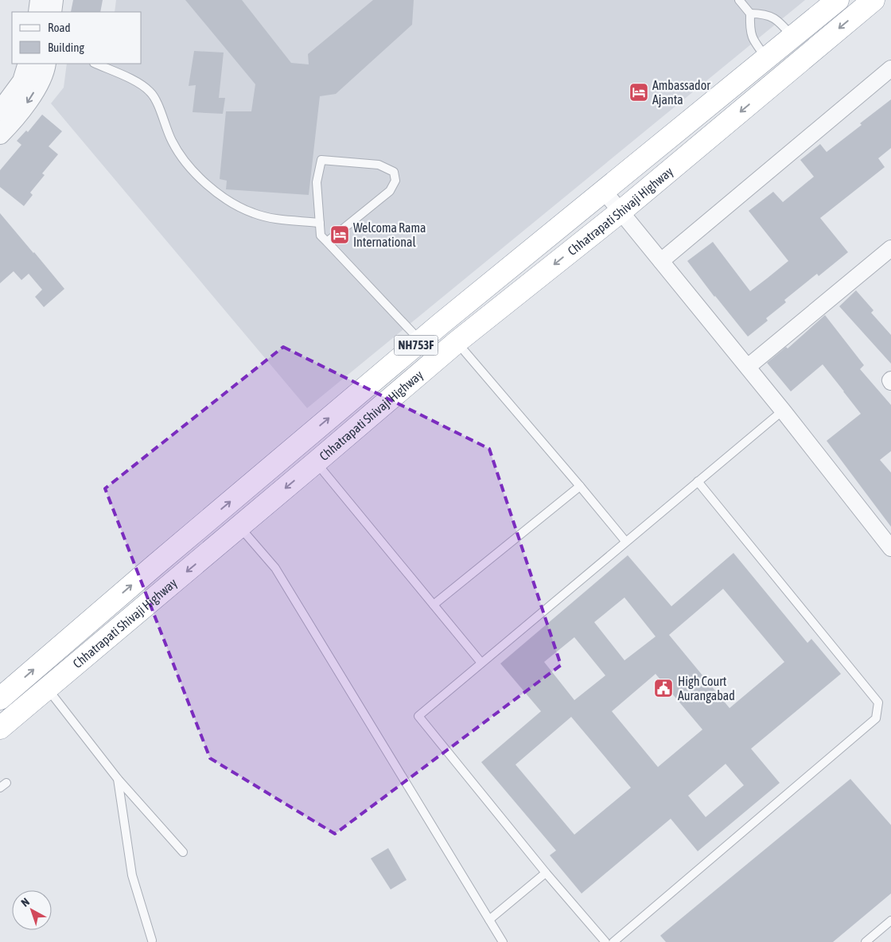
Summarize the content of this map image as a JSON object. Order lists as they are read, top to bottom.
{
  "streets": {
    "highway": ["Chhatrapati Shivaji Highway", "NH753F"]
  },
  "places": {
    "hotel": ["Ambassador Ajanta", "Welcoma Rama International"],
    "public building": ["High Court Aurangabad"]
  },
  "legend": ["Road", "Building"],
  "north": "top left"
}
